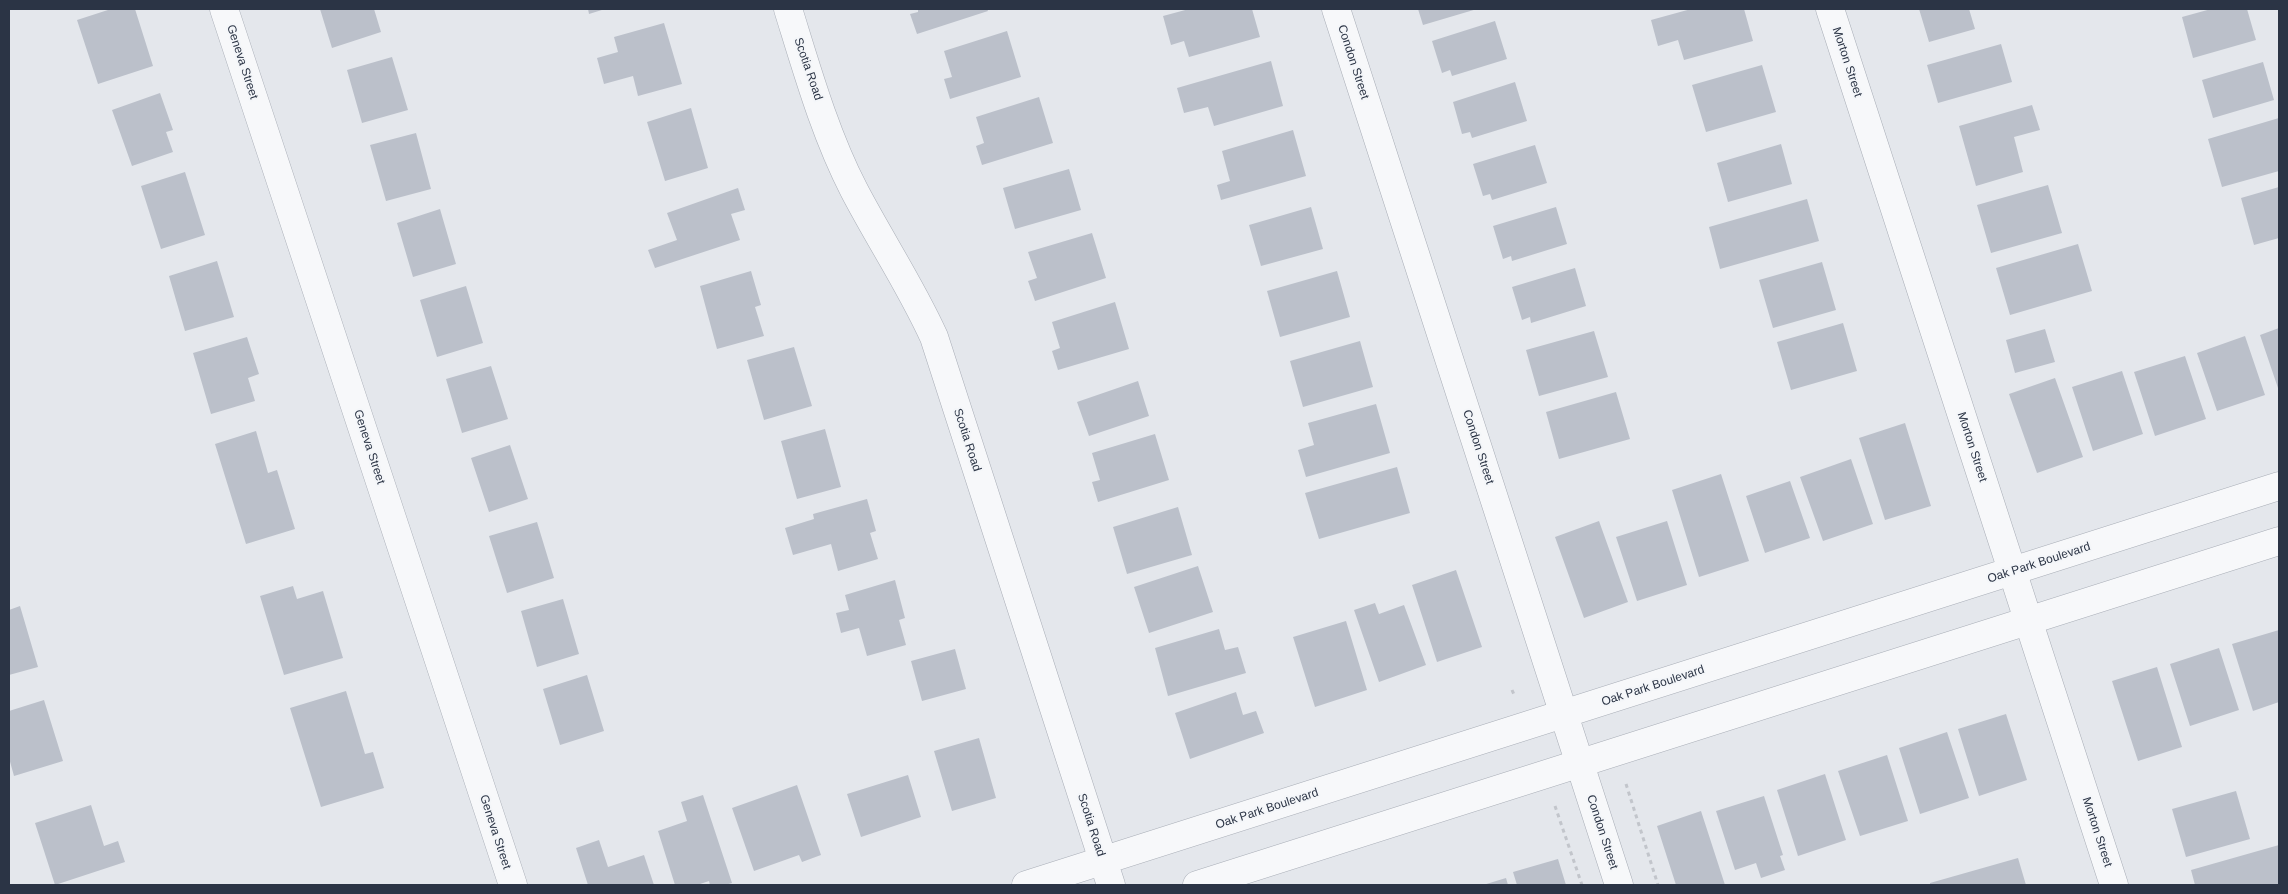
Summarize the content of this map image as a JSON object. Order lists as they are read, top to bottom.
{
  "streets": {
    "street": [
      "Geneva Street",
      "Condon Street",
      "Morton Street",
      "Scotia Road",
      "Oak Park Boulevard"
    ]
  },
  "crossings": [
    ["Condon Street", "Oak Park Boulevard"],
    ["Morton Street", "Oak Park Boulevard"],
    ["Scotia Road", "Oak Park Boulevard"]
  ]
}
